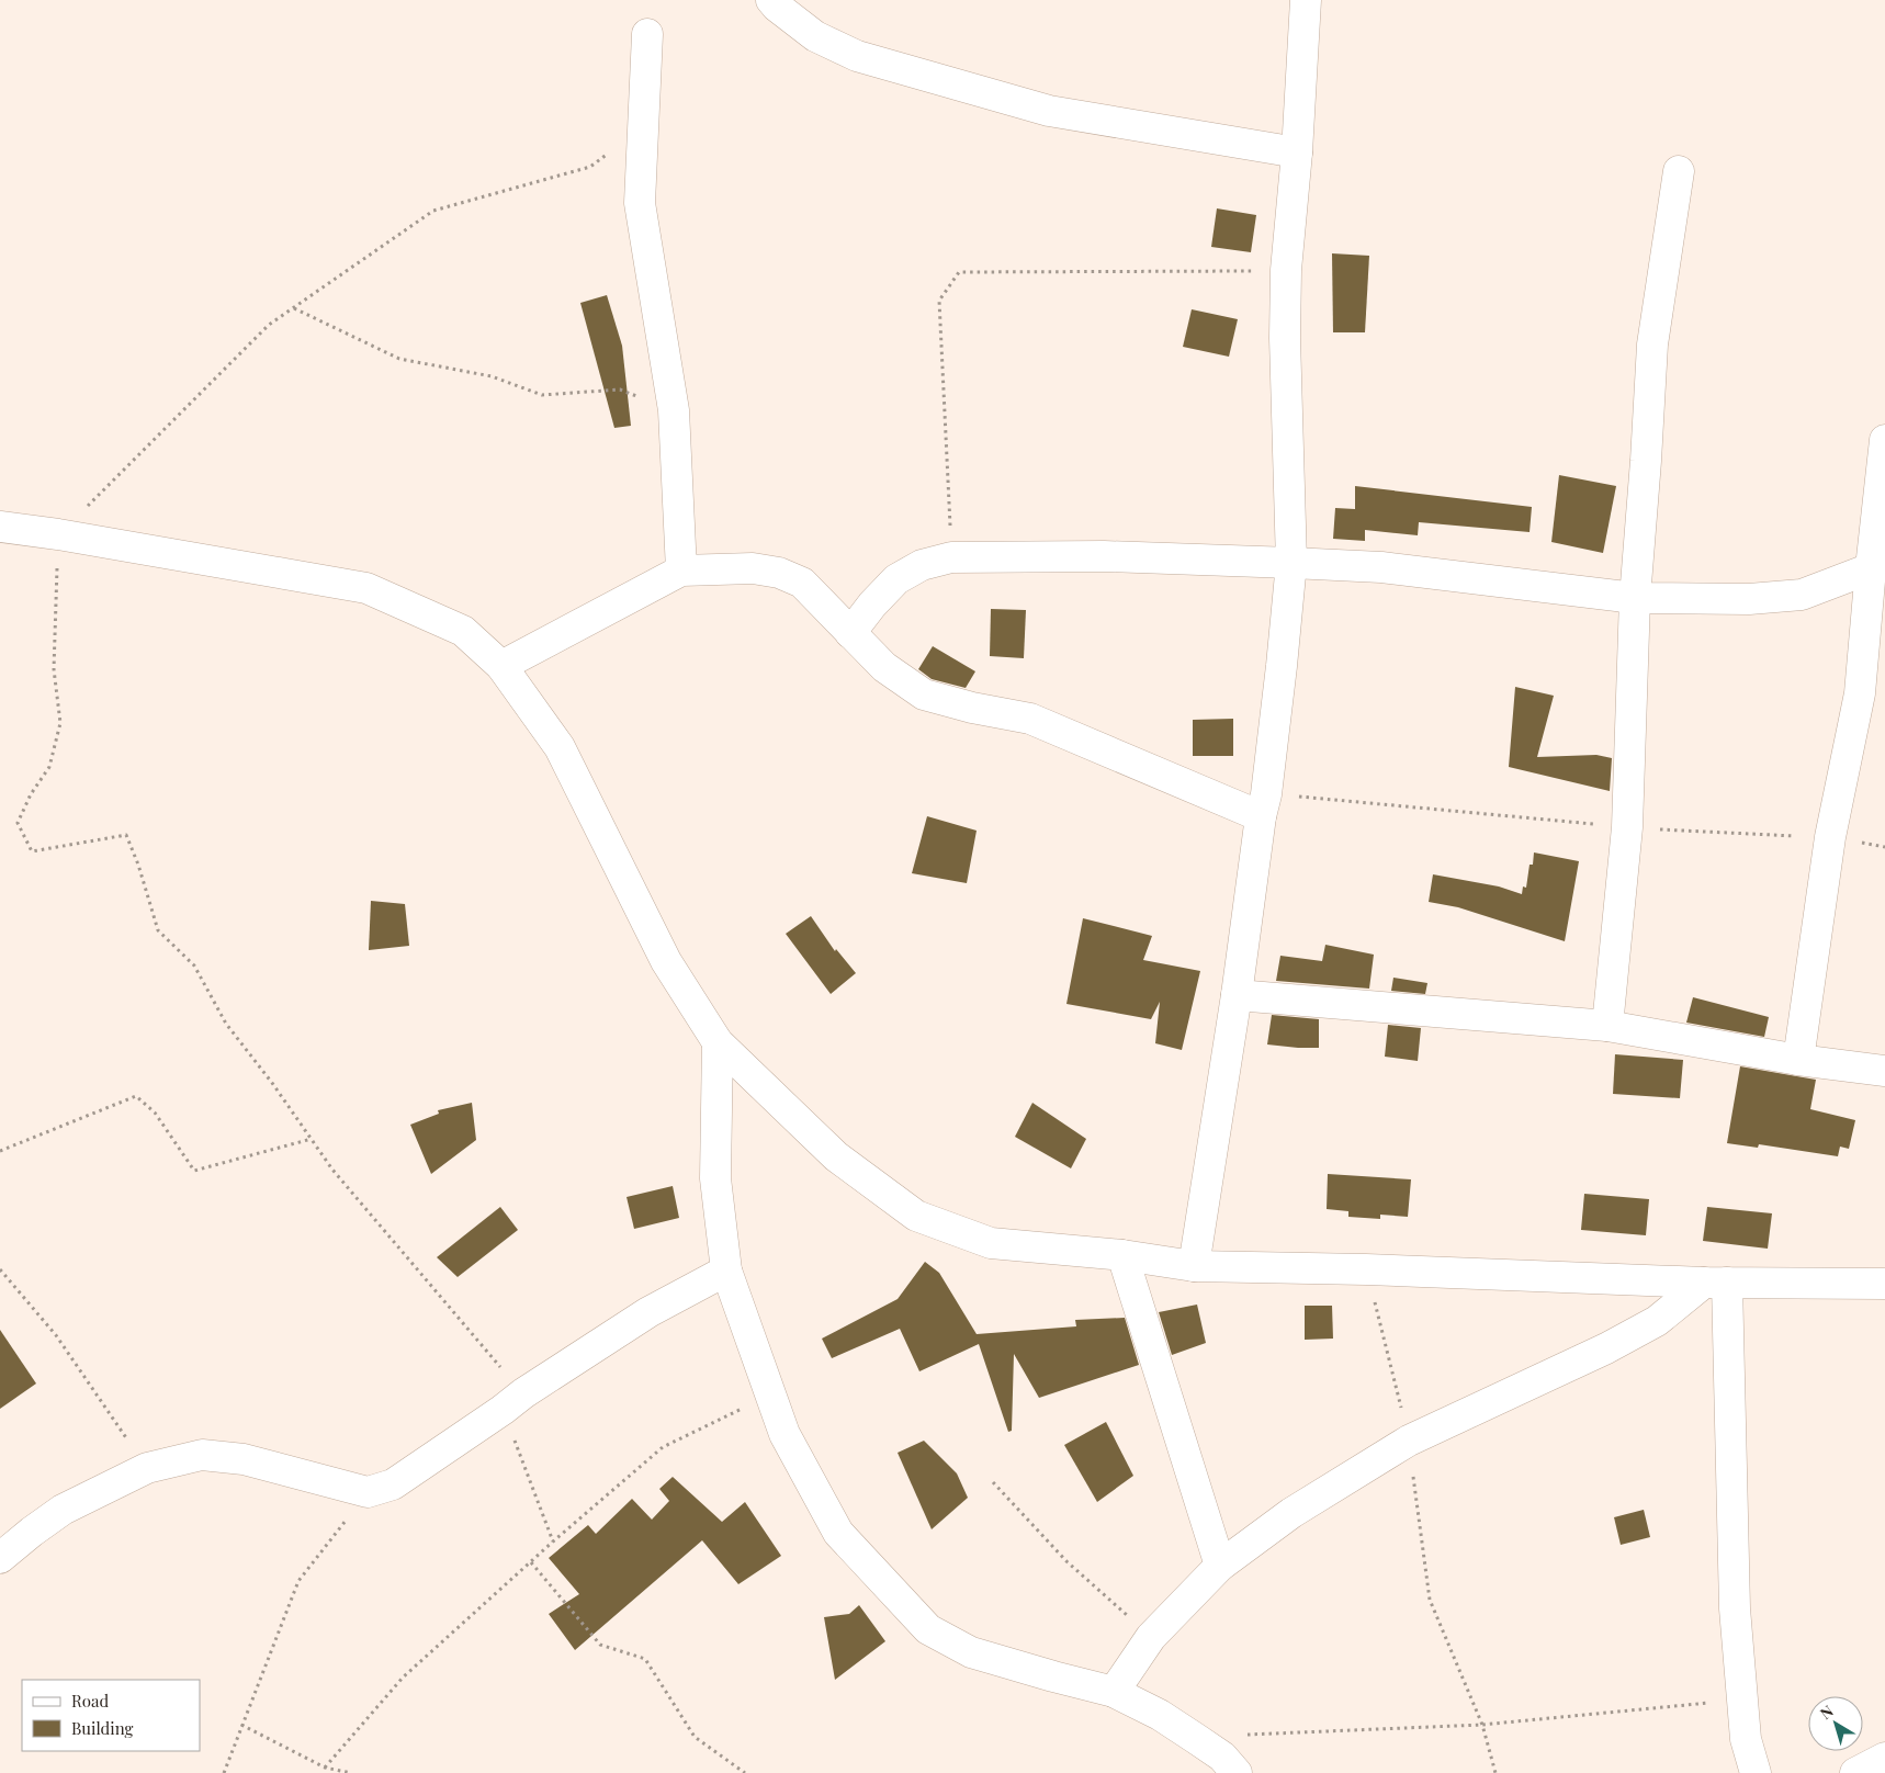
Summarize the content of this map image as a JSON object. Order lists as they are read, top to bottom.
{
  "legend": ["Road", "Building"],
  "north": "top left"
}
